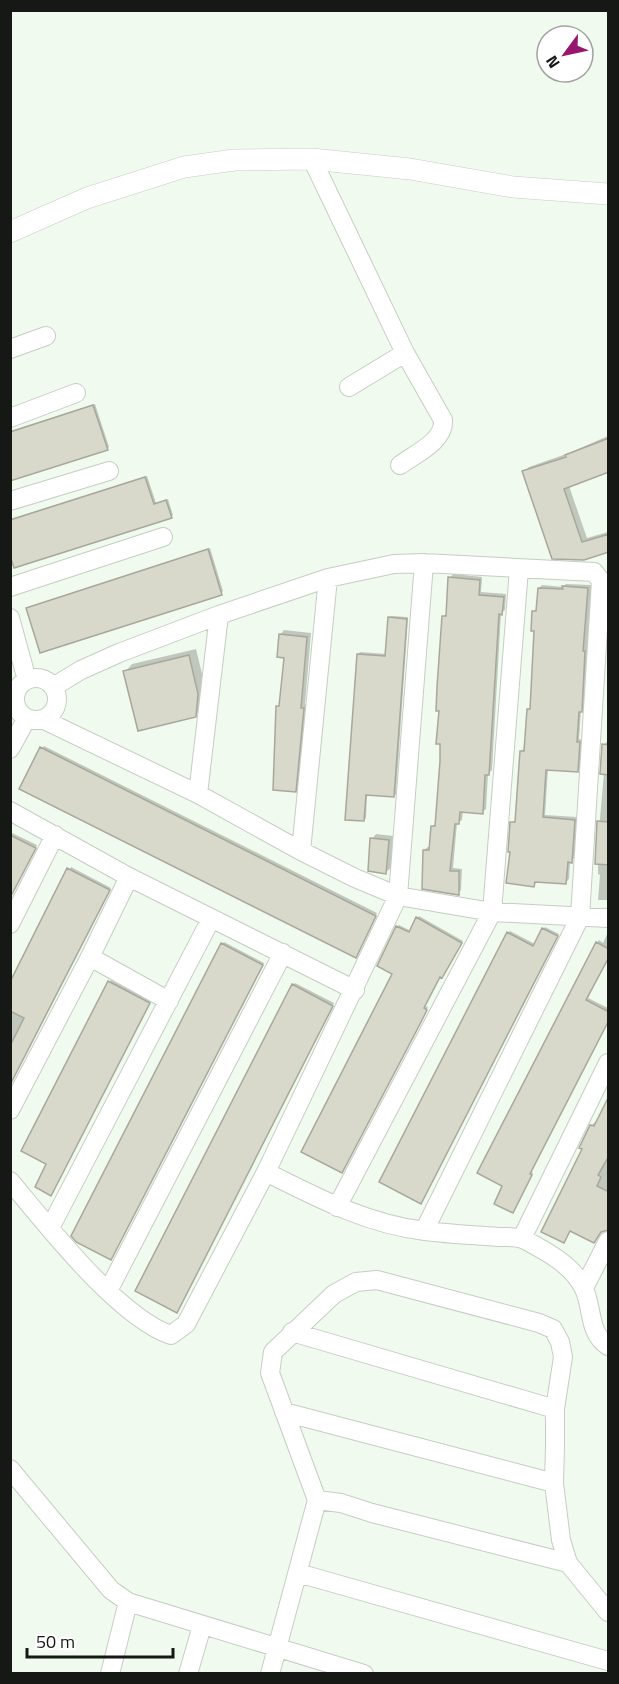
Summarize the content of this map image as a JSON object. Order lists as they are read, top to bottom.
{
  "scale_bar": "50 m",
  "north": "bottom left"
}
